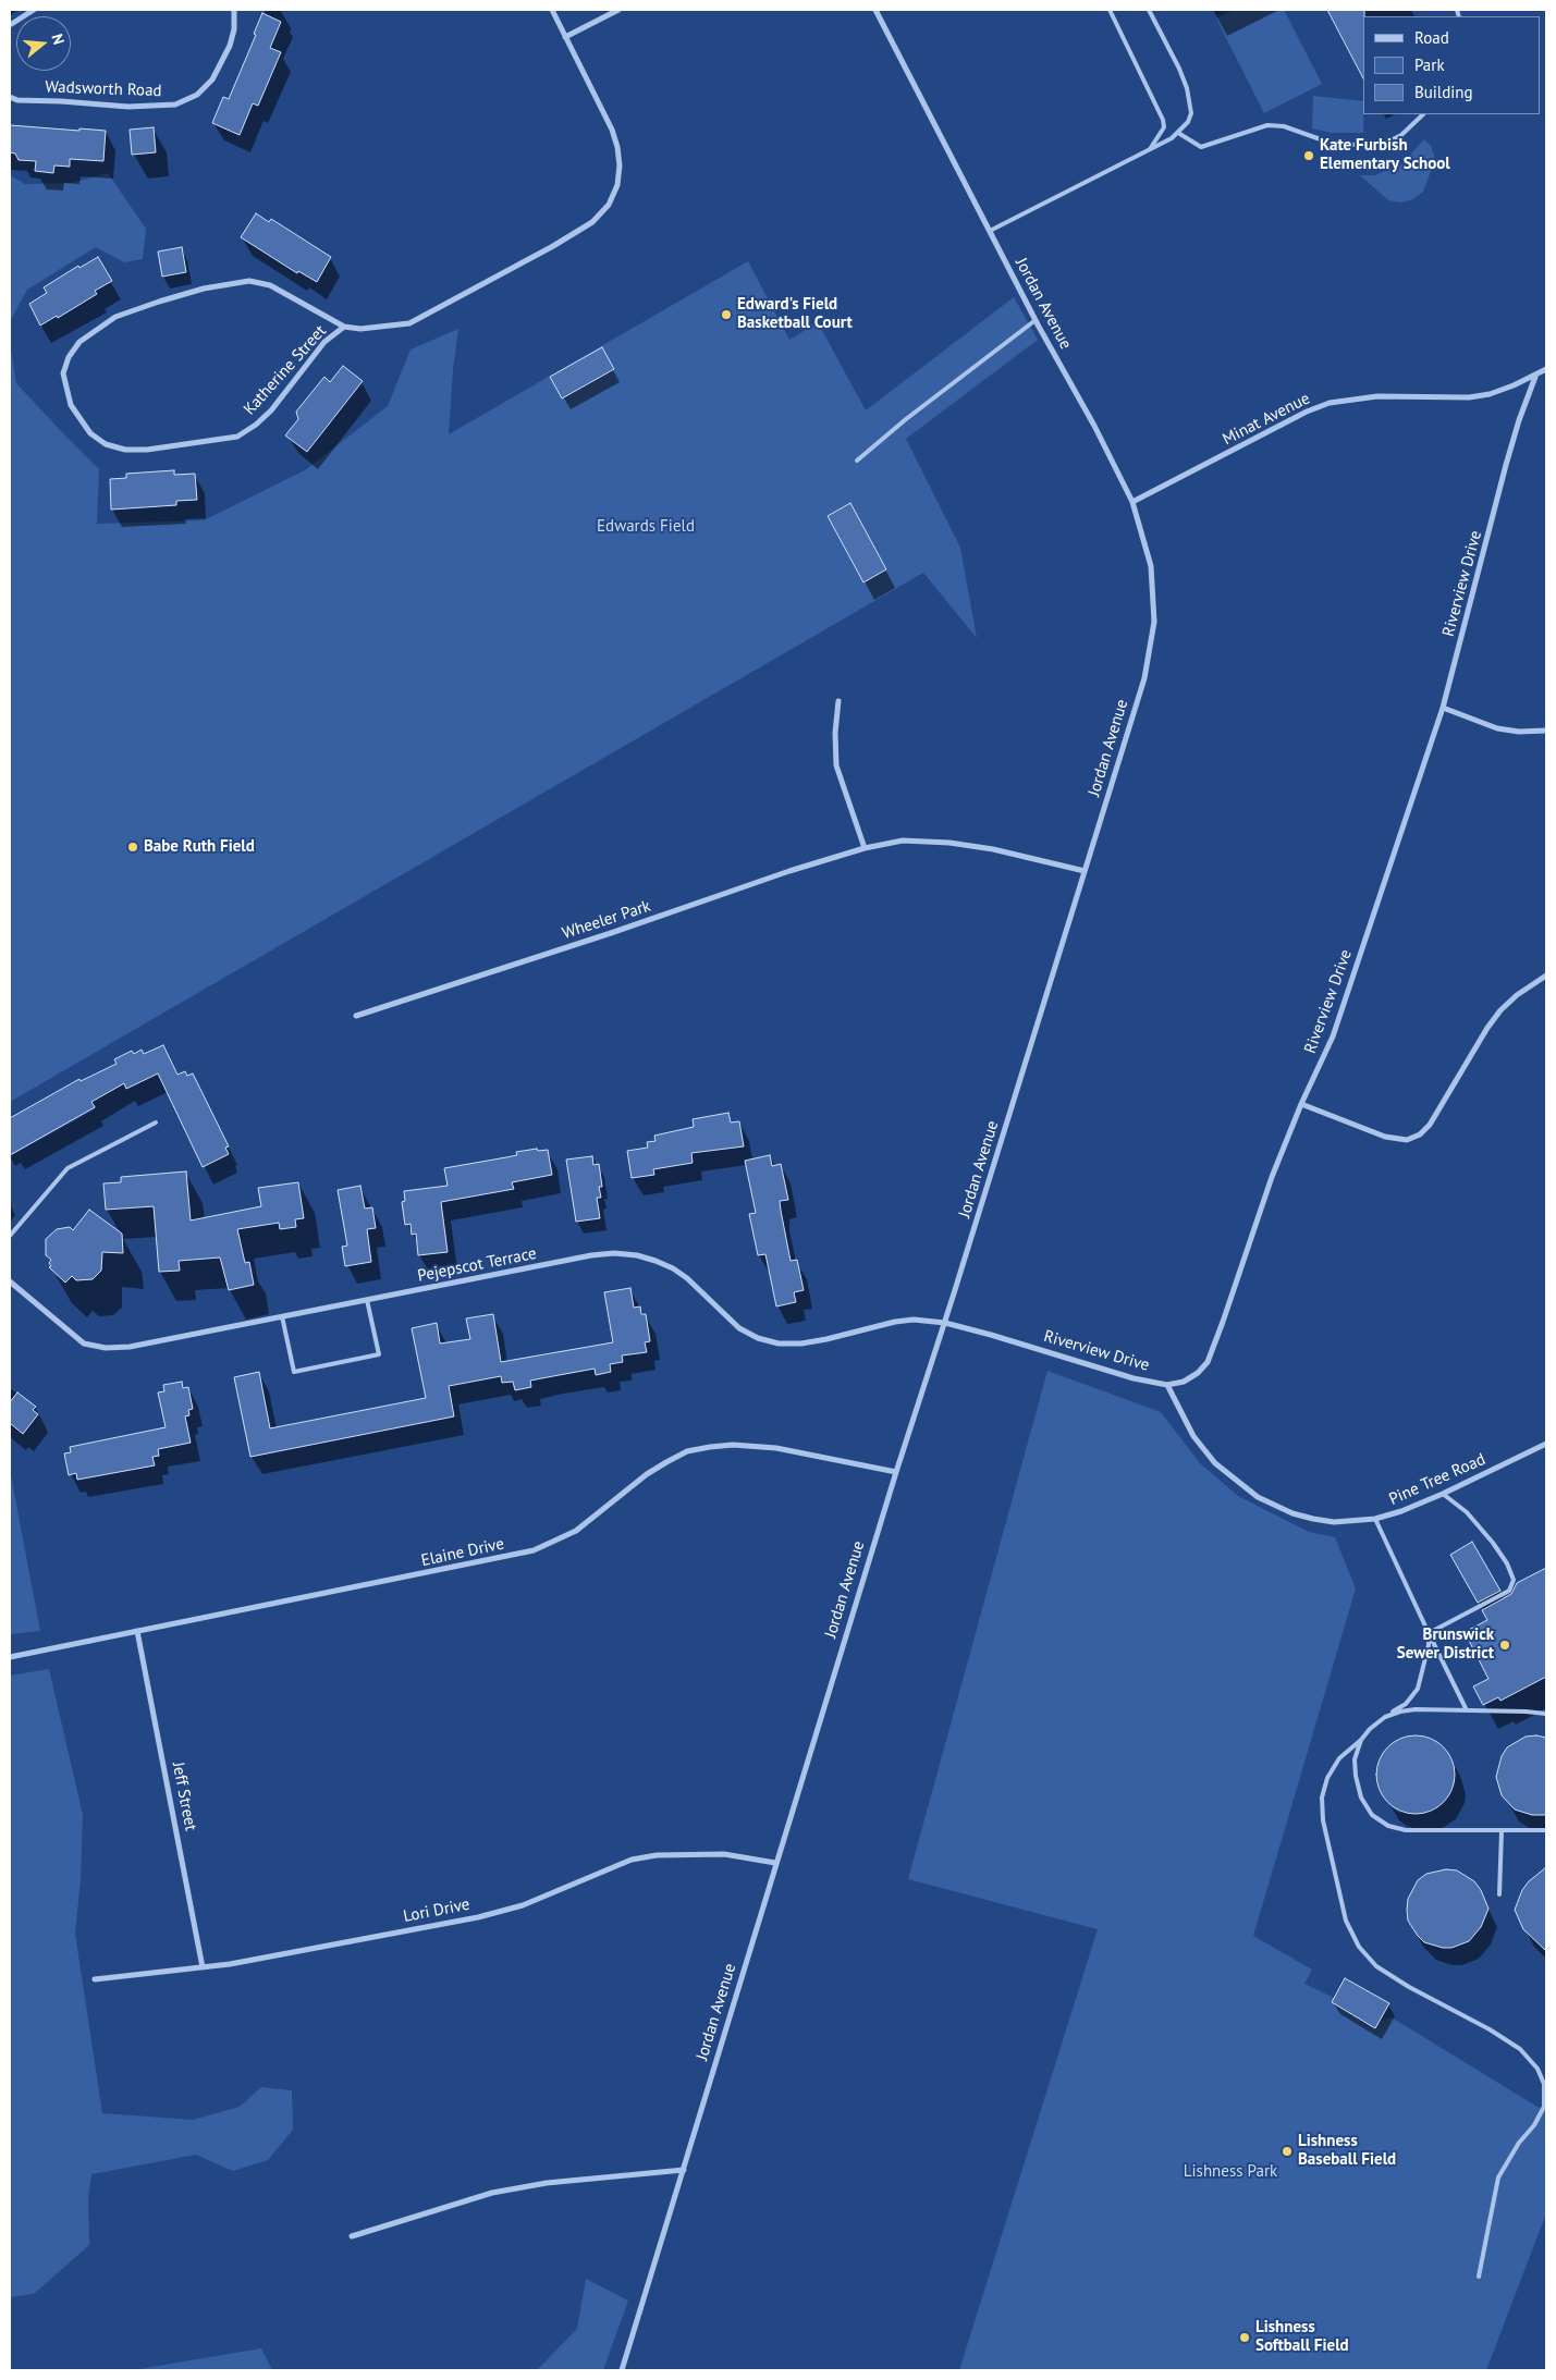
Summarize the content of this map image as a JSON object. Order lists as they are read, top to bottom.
{
  "streets": {
    "street": [
      "Wadsworth Road",
      "Jordan Avenue",
      "Katherine Street",
      "Minat Avenue",
      "Riverview Drive",
      "Wheeler Park",
      "Pejepscot Terrace",
      "Pine Tree Road",
      "Elaine Drive",
      "Jeff Street",
      "Lori Drive"
    ]
  },
  "crossings": [
    ["Jordan Avenue", "Minat Avenue"],
    ["Jordan Avenue", "Riverview Drive"],
    ["Jordan Avenue", "Wheeler Park"],
    ["Jordan Avenue", "Pejepscot Terrace"],
    ["Jordan Avenue", "Elaine Drive"],
    ["Jordan Avenue", "Lori Drive"],
    ["Minat Avenue", "Riverview Drive"],
    ["Riverview Drive", "Pejepscot Terrace"],
    ["Riverview Drive", "Pine Tree Road"],
    ["Elaine Drive", "Jeff Street"],
    ["Jeff Street", "Lori Drive"]
  ],
  "parks": ["Edwards Field", "Lishness Park"],
  "places": [
    "Kate Furbish Elementary School",
    "Edward's Field Basketball Court",
    "Babe Ruth Field",
    "Brunswick Sewer District",
    "Lishness Baseball Field",
    "Lishness Softball Field"
  ],
  "legend": ["Road", "Park", "Building"],
  "north": "right"
}
